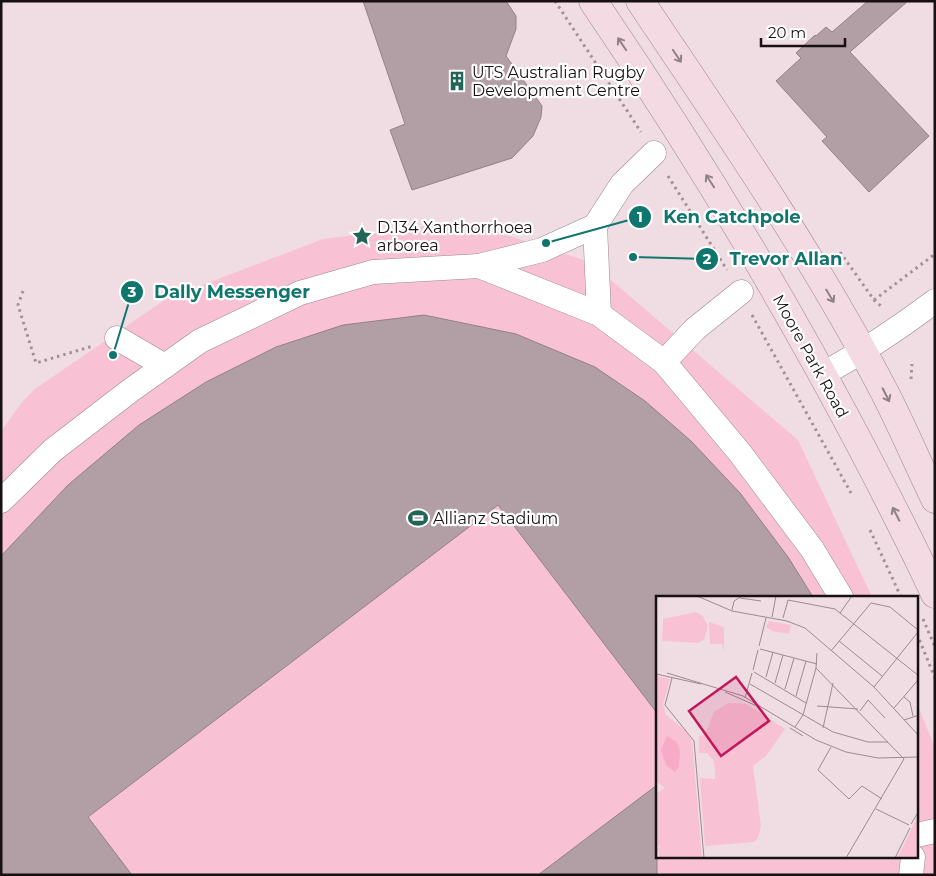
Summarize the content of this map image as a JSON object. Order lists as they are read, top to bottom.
{
  "streets": {
    "main road": ["Moore Park Road"]
  },
  "places": {
    "building": ["UTS Australian Rugby Development Centre"],
    "place": ["D.134 Xanthorrhoea arborea"],
    "other": ["Ken Catchpole", "Trevor Allan", "Dally Messenger"],
    "sports": ["Allianz Stadium"]
  },
  "scale_bar": "20 m"
}
